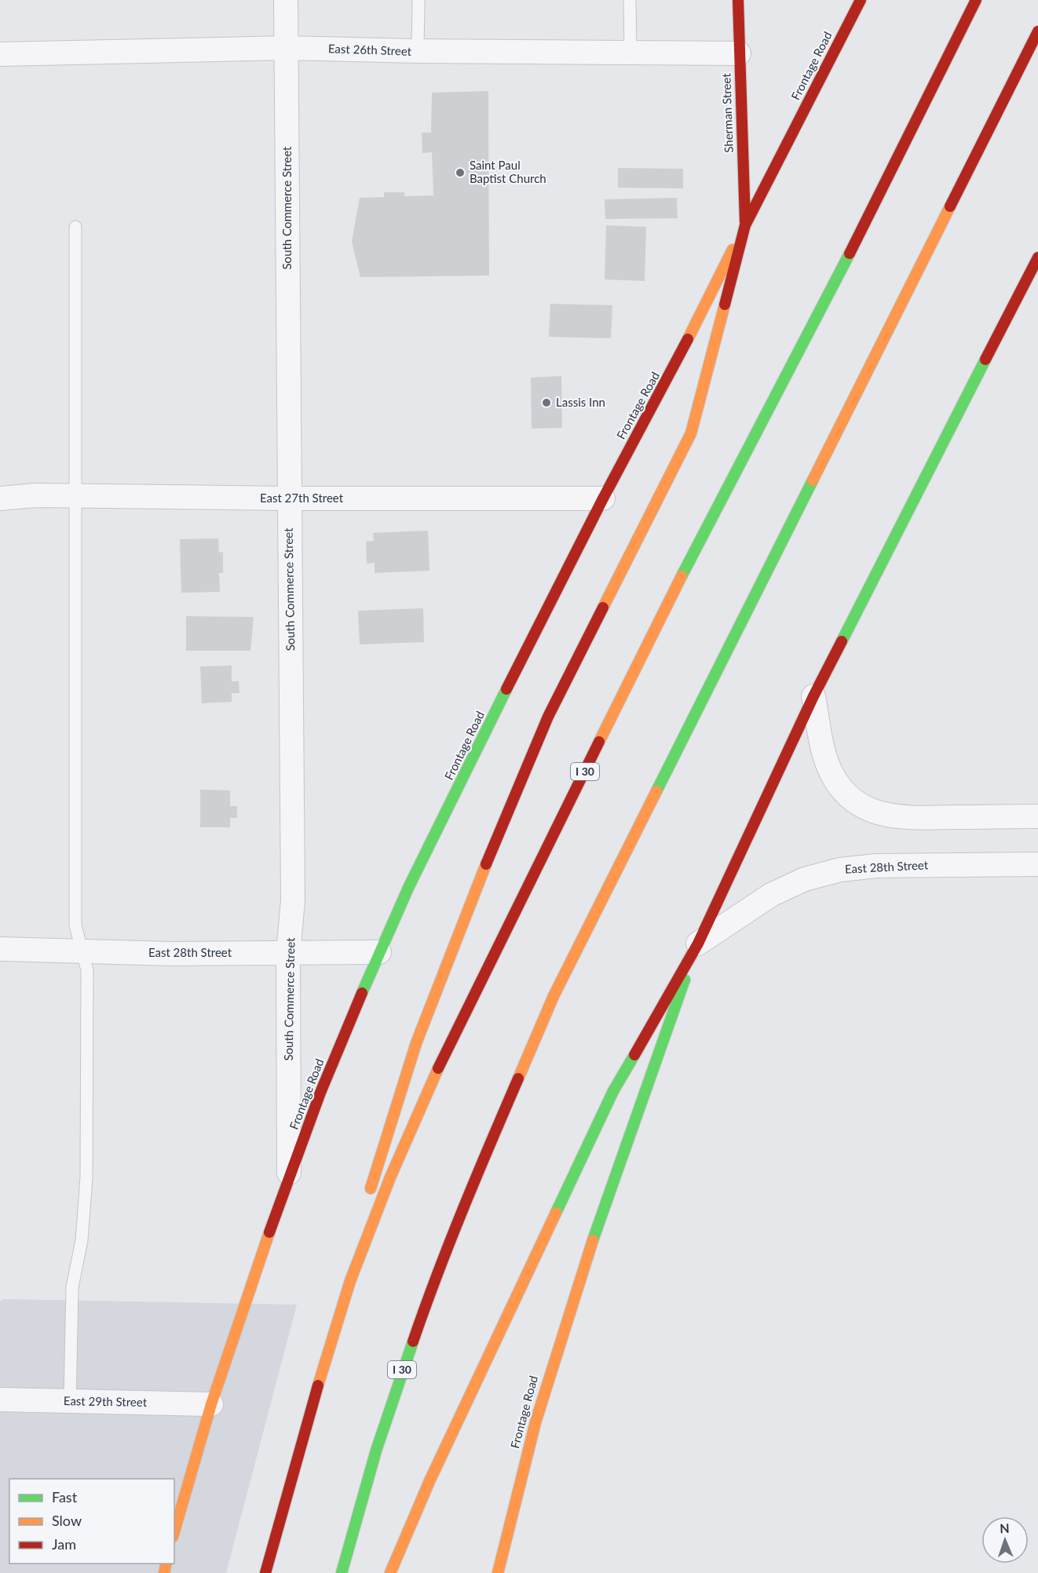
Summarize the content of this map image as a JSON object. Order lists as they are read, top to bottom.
{
  "streets": {
    "main road": ["Frontage Road", "Sherman Street", "I 30"],
    "street": [
      "East 26th Street",
      "South Commerce Street",
      "East 27th Street",
      "East 28th Street",
      "East 29th Street"
    ]
  },
  "crossings": [
    ["East 26th Street", "Sherman Street"],
    ["East 26th Street", "South Commerce Street"],
    ["Frontage Road", "Sherman Street"],
    ["Frontage Road", "South Commerce Street"],
    ["Frontage Road", "East 27th Street"],
    ["Frontage Road", "East 28th Street"],
    ["Frontage Road", "East 29th Street"],
    ["South Commerce Street", "East 27th Street"],
    ["South Commerce Street", "East 28th Street"]
  ],
  "places": ["Saint Paul Baptist Church", "Lassis Inn"],
  "legend": ["Fast", "Slow", "Jam"],
  "north": "top"
}
